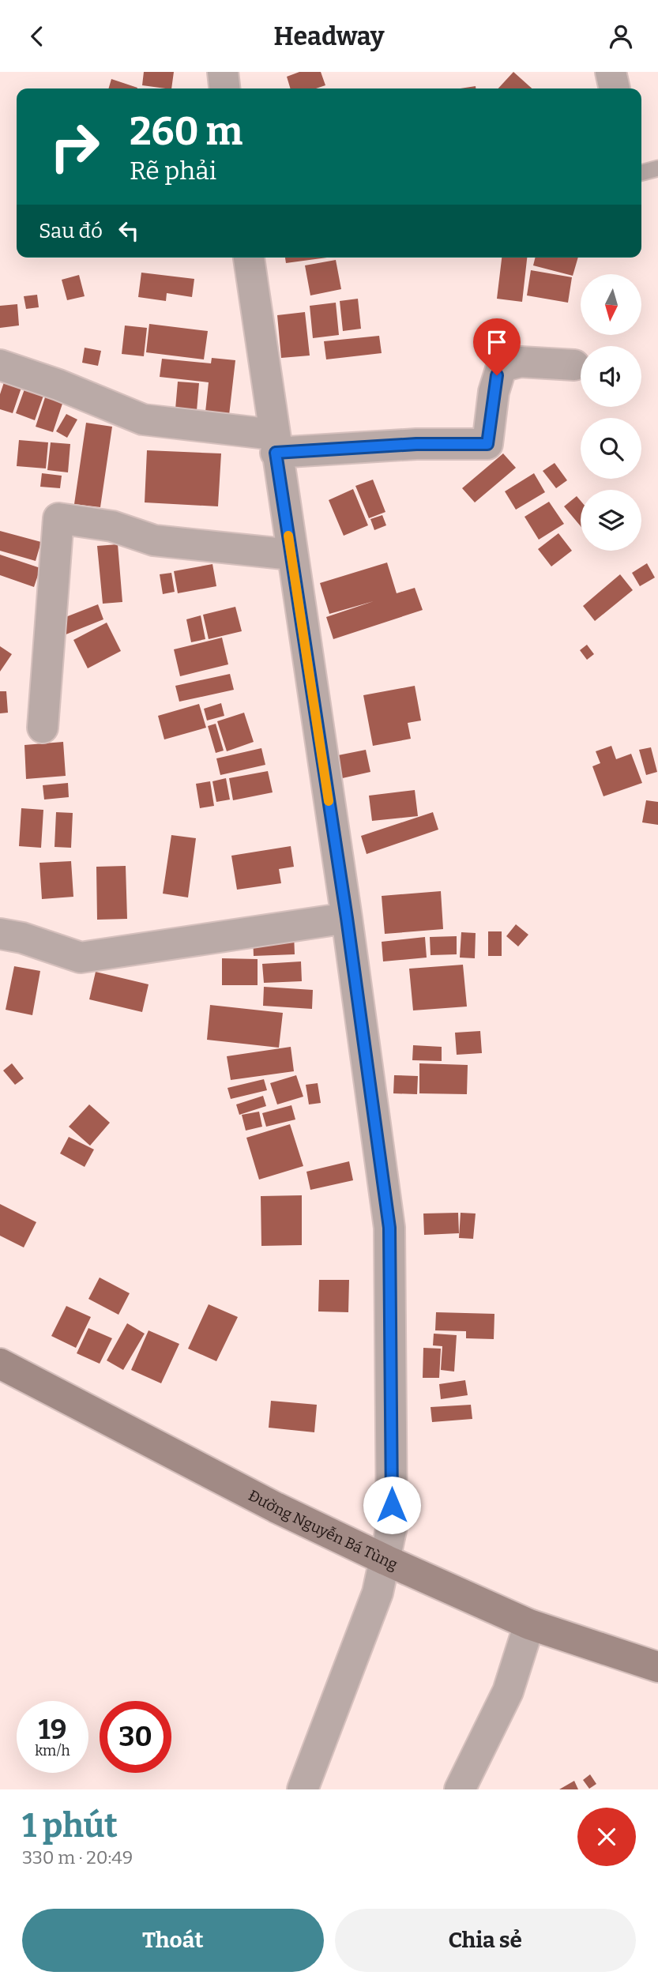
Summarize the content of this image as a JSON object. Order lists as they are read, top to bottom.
{
  "streets": {
    "main road": ["Đường Nguyễn Bá Tùng"]
  },
  "north": "bottom",
  "page": {
    "header": "Headway",
    "turn": ["260 m", "Rẽ phải"],
    "then": "Sau đó",
    "speed": "19 km/h",
    "limit": "30",
    "heading": ["1 phút", "330 m · 20:49"],
    "buttons": ["Thoát", "Chia sẻ"]
  }
}
